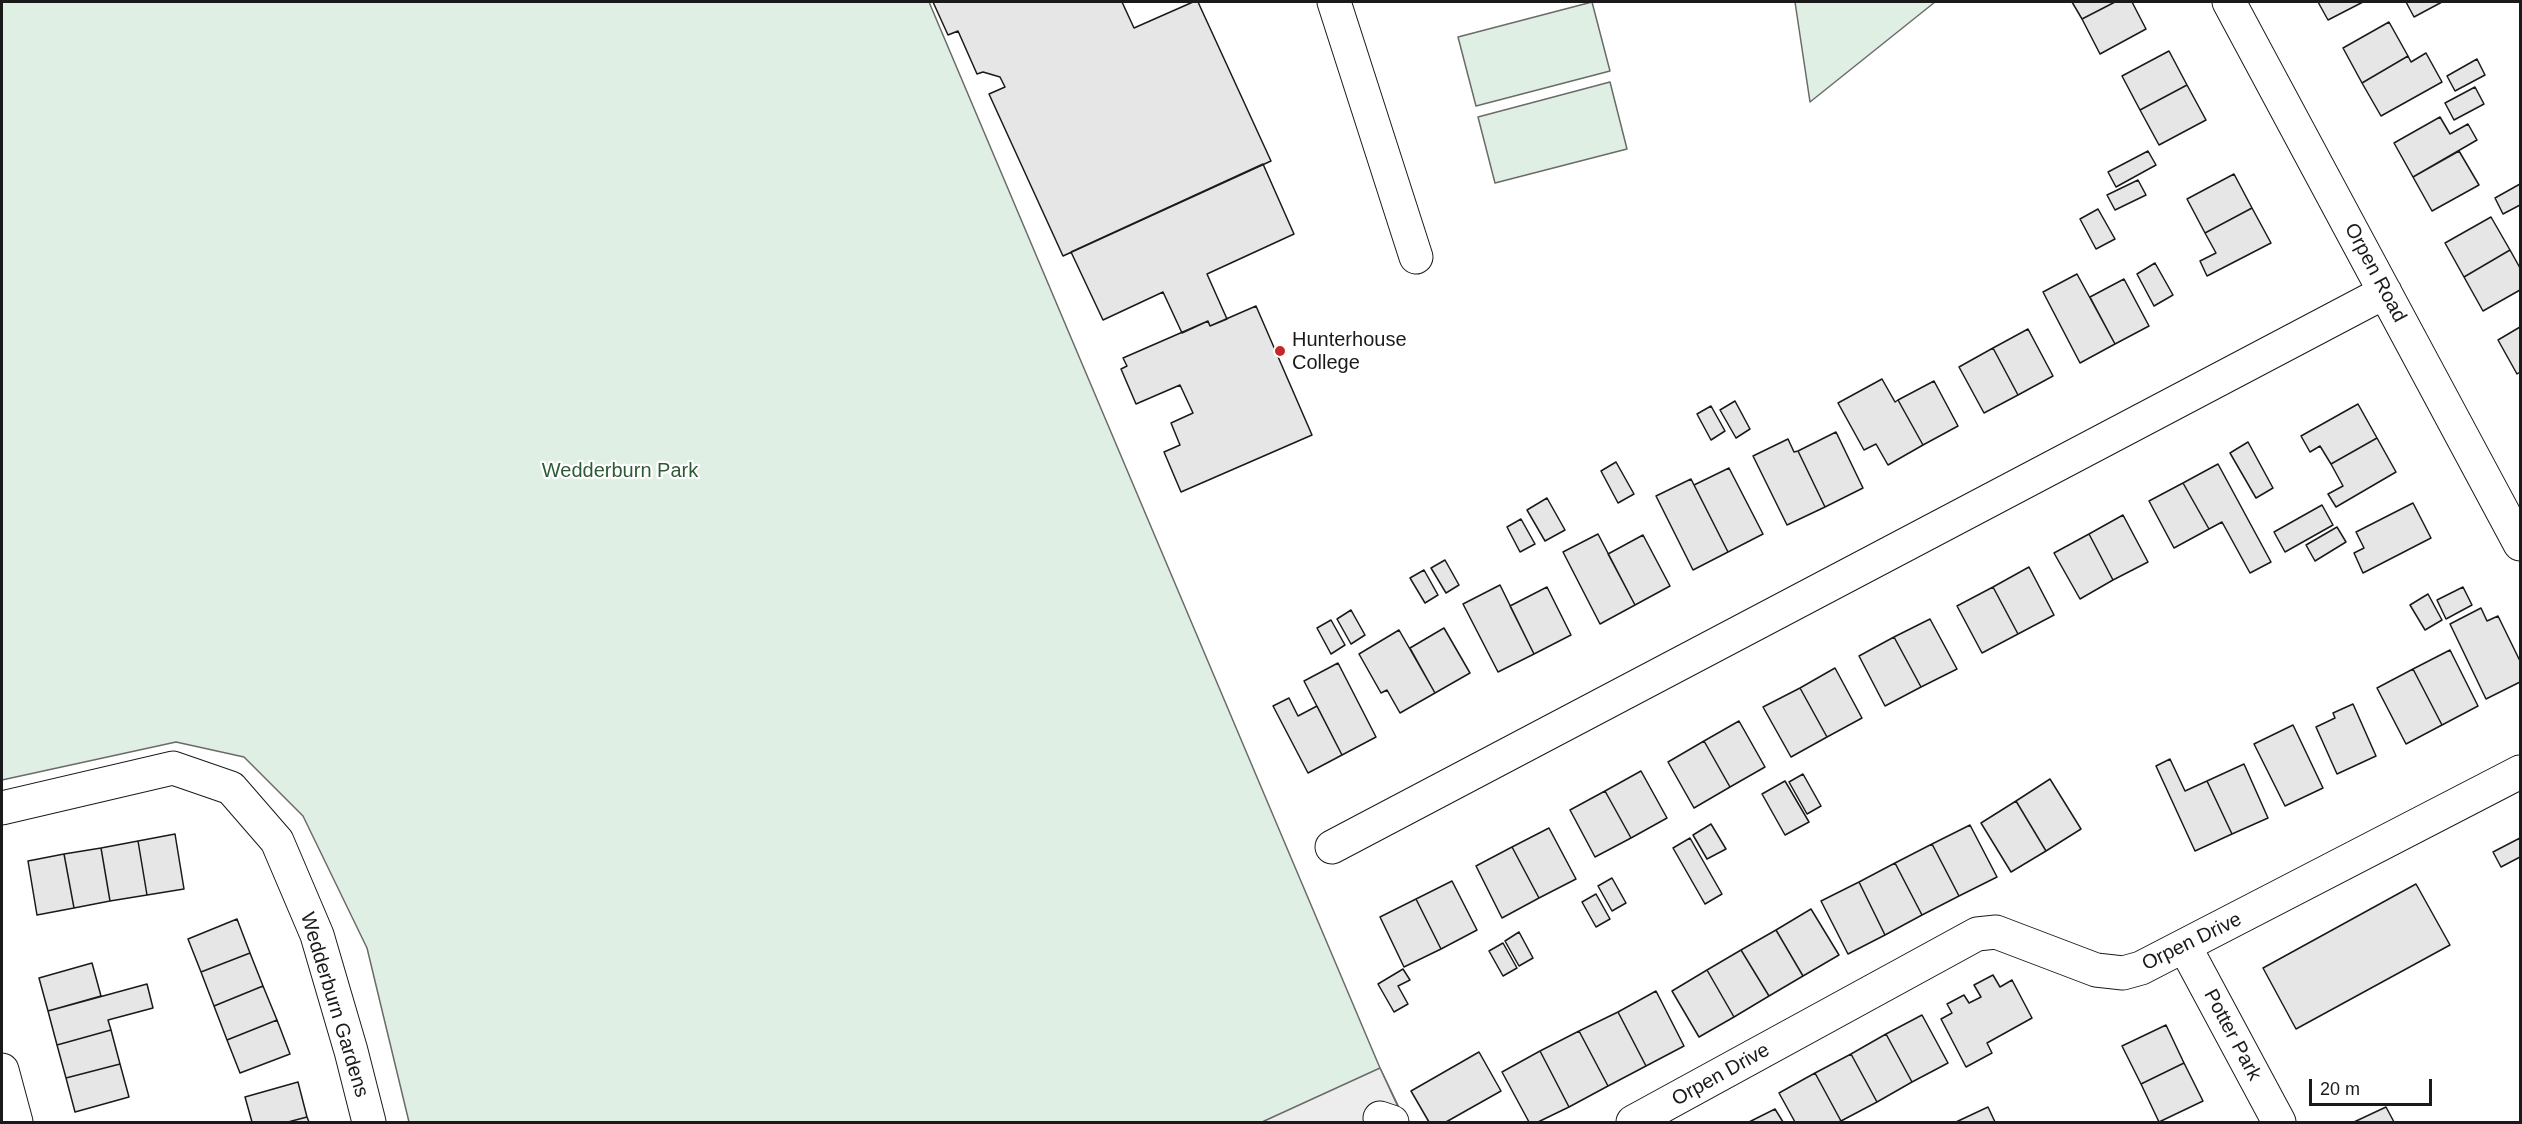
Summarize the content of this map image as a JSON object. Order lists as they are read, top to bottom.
{
  "streets": {
    "street": [
      "Orpen Road",
      "Orpen Drive",
      "Wedderburn Gardens",
      "Potter Park"
    ]
  },
  "crossings": [
    ["Orpen Drive", "Potter Park"]
  ],
  "parks": ["Wedderburn Park"],
  "places": ["Hunterhouse College"],
  "scale_bar": "20 m"
}
